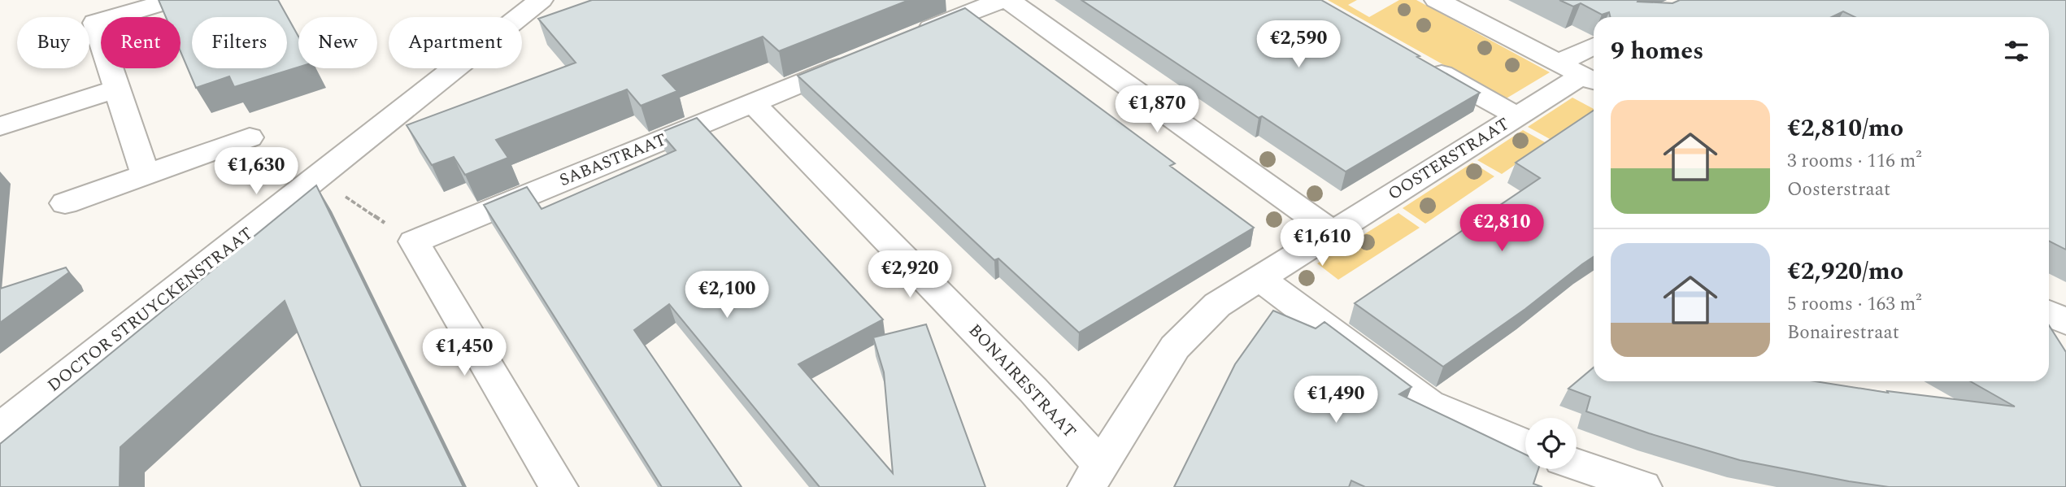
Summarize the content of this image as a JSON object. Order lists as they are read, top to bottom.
{
  "streets": {
    "street": [
      "OOSTERSTRAAT",
      "SABASTRAAT",
      "DOCTOR STRUYCKENSTRAAT",
      "BONAIRESTRAAT"
    ]
  },
  "crossings": [
    ["OOSTERSTRAAT", "BONAIRESTRAAT"],
    ["SABASTRAAT", "BONAIRESTRAAT"]
  ],
  "page": {
    "chip": [
      "Buy",
      "Rent",
      "Filters",
      "New",
      "Apartment"
    ],
    "heading": "9 homes",
    "price": [
      "€2,590",
      "€1,870",
      "€1,630",
      "€2,810",
      "€1,610",
      "€2,920",
      "€2,100",
      "€1,450",
      "€1,490"
    ],
    "list": [
      {
        "name": "€2,810/mo",
        "note": "3 rooms · 116 m² · Oosterstraat"
      },
      {
        "name": "€2,920/mo",
        "note": "5 rooms · 163 m² · Bonairestraat"
      }
    ]
  }
}
